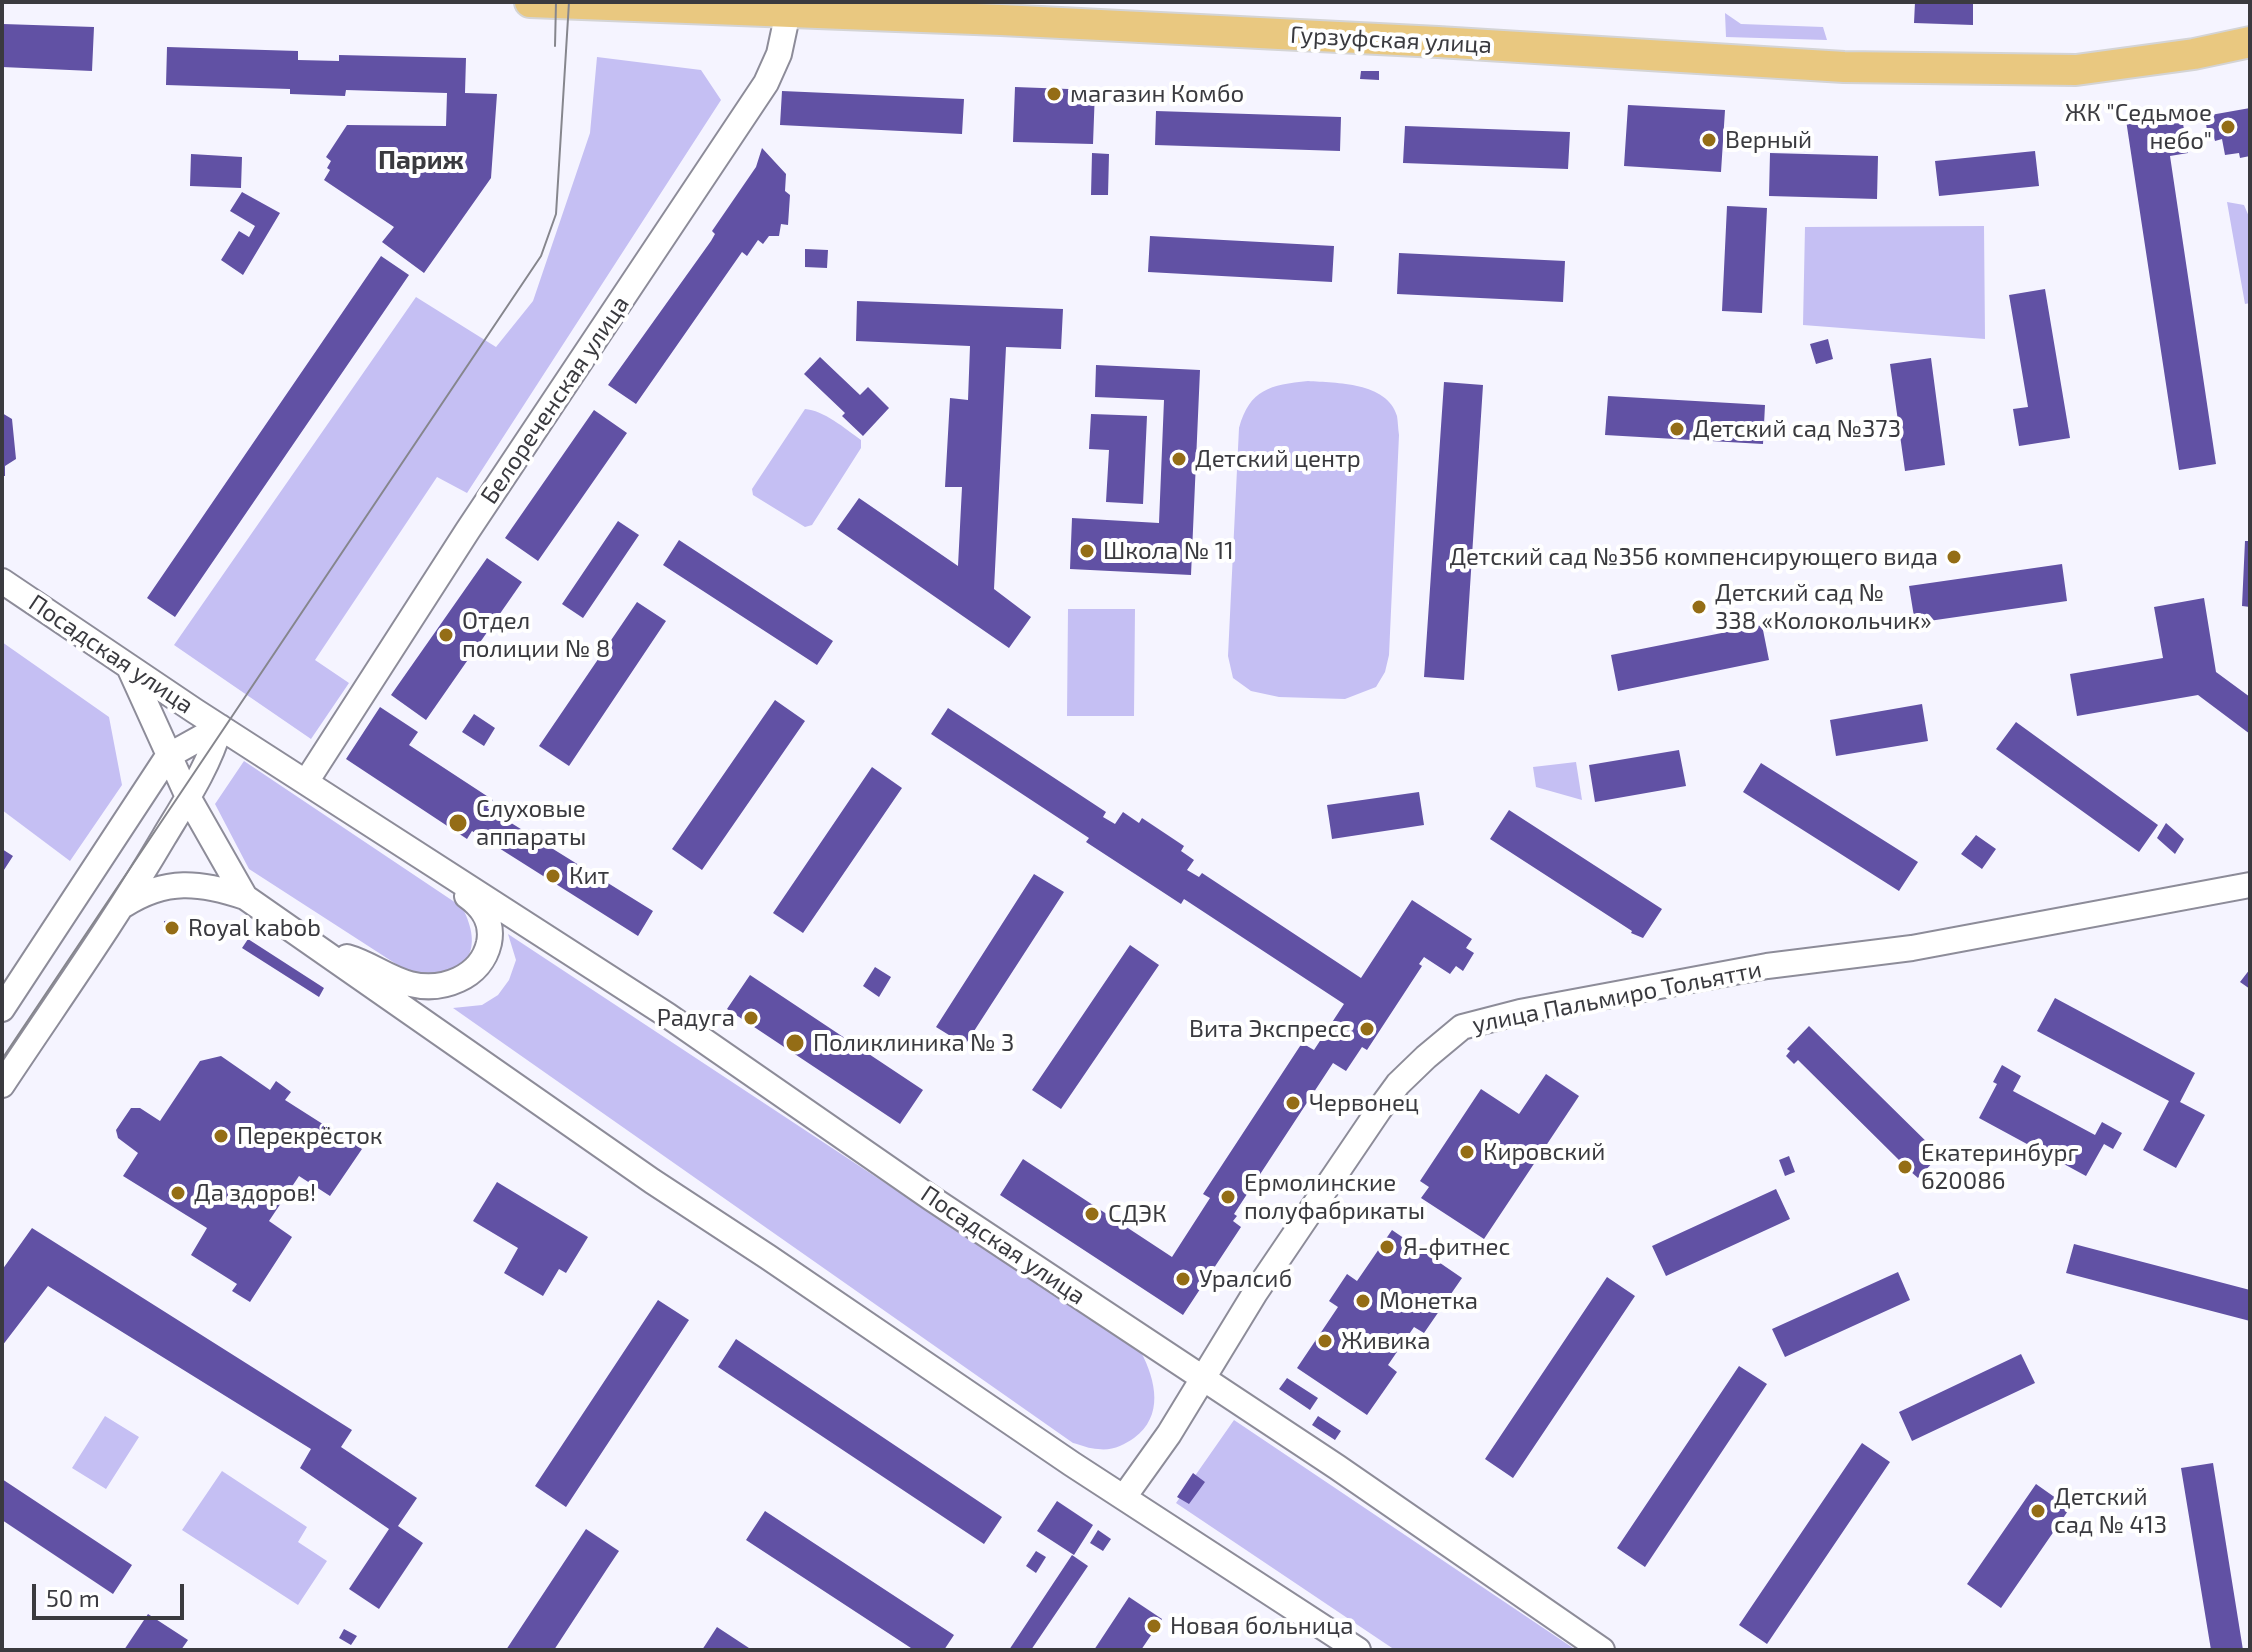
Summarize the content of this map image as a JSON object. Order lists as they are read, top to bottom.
{
  "streets": {
    "main road": ["Гурзуфская улица"],
    "street": ["Белореченская улица", "Посадская улица", "улица Пальмиро Тольятти"]
  },
  "crossings": [
    ["Гурзуфская улица", "Белореченская улица"],
    ["Белореченская улица", "Посадская улица"],
    ["Посадская улица", "улица Пальмиро Тольятти"]
  ],
  "districts": ["Париж"],
  "places": [
    "магазин Комбо",
    "ЖК \"Седьмое небо\"",
    "Верный",
    "Детский сад №373",
    "Детский центр",
    "Школа № 11",
    "Детский сад №356 компенсирующего вида",
    "Детский сад № 338 «Колокольчик»",
    "Отдел полиции № 8",
    "Слуховые аппараты",
    "Кит",
    "Royal kabob",
    "Радуга",
    "Вита Экспресс",
    "Поликлиника № 3",
    "Червонец",
    "Перекрёсток",
    "Кировский",
    "Екатеринбург 620086",
    "Да здоров!",
    "Ермолинские полуфабрикаты",
    "СДЭК",
    "Я-фитнес",
    "Уралсиб",
    "Монетка",
    "Живика",
    "Детский сад № 413",
    "Новая больница"
  ],
  "scale_bar": "50 m"
}
